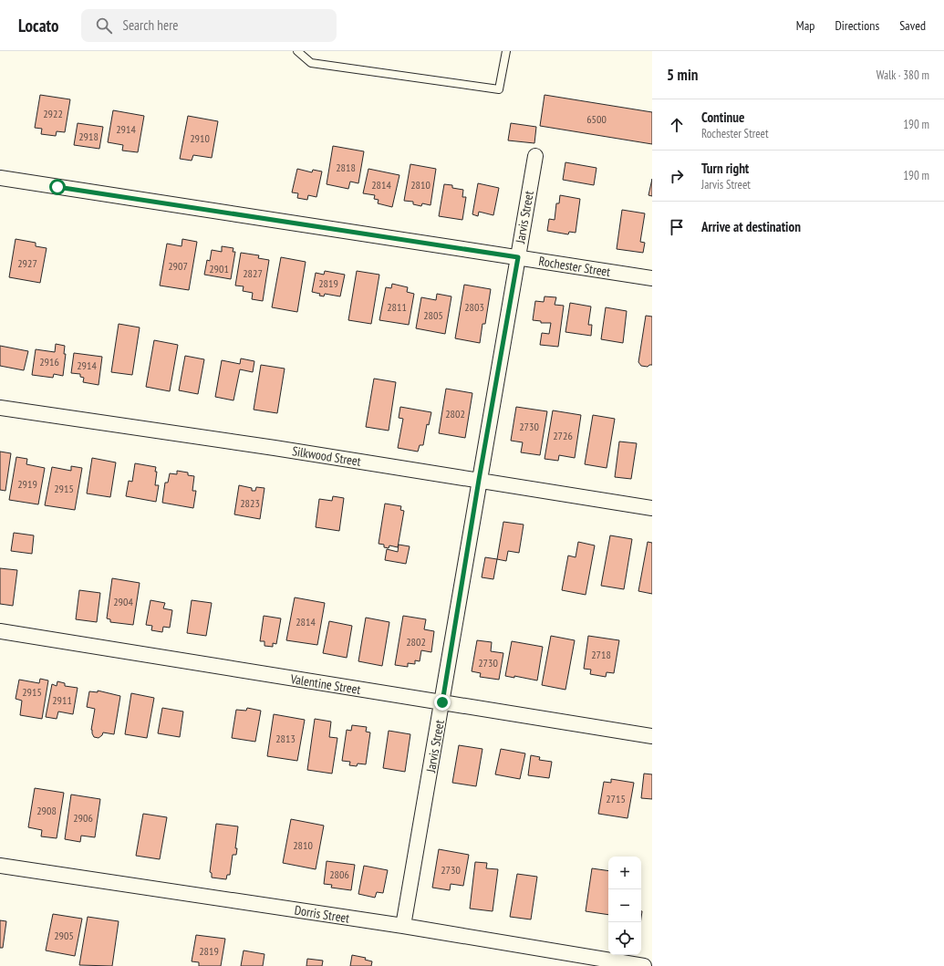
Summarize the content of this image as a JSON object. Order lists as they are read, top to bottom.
{
  "streets": {
    "street": [
      "Jarvis Street",
      "Rochester Street",
      "Silkwood Street",
      "Valentine Street",
      "Dorris Street"
    ]
  },
  "crossings": [
    ["Jarvis Street", "Rochester Street"],
    ["Jarvis Street", "Silkwood Street"],
    ["Jarvis Street", "Valentine Street"],
    ["Jarvis Street", "Dorris Street"]
  ],
  "house_numbers": [
    "2922",
    "6500",
    "2914",
    "2918",
    "2910",
    "2818",
    "2814",
    "2810",
    "2927",
    "2907",
    "2901",
    "2827",
    "2819",
    "2811",
    "2803",
    "2805",
    "2916",
    "2914",
    "2802",
    "2730",
    "2726",
    "2919",
    "2915",
    "2823",
    "2904",
    "2814",
    "2802",
    "2718",
    "2730",
    "2915",
    "2911",
    "2813",
    "2715",
    "2908",
    "2906",
    "2810",
    "2730",
    "2806",
    "2905",
    "2819"
  ],
  "page": {
    "header": "Locato",
    "search": "Search here",
    "nav": ["Map", "Directions", "Saved"],
    "heading": ["5 min", "Walk · 380 m"],
    "list": [
      ["Continue", "Rochester Street", "190 m"],
      ["Turn right", "Jarvis Street", "190 m"],
      "Arrive at destination"
    ],
    "map_buttons": ["+", "−"]
  }
}
